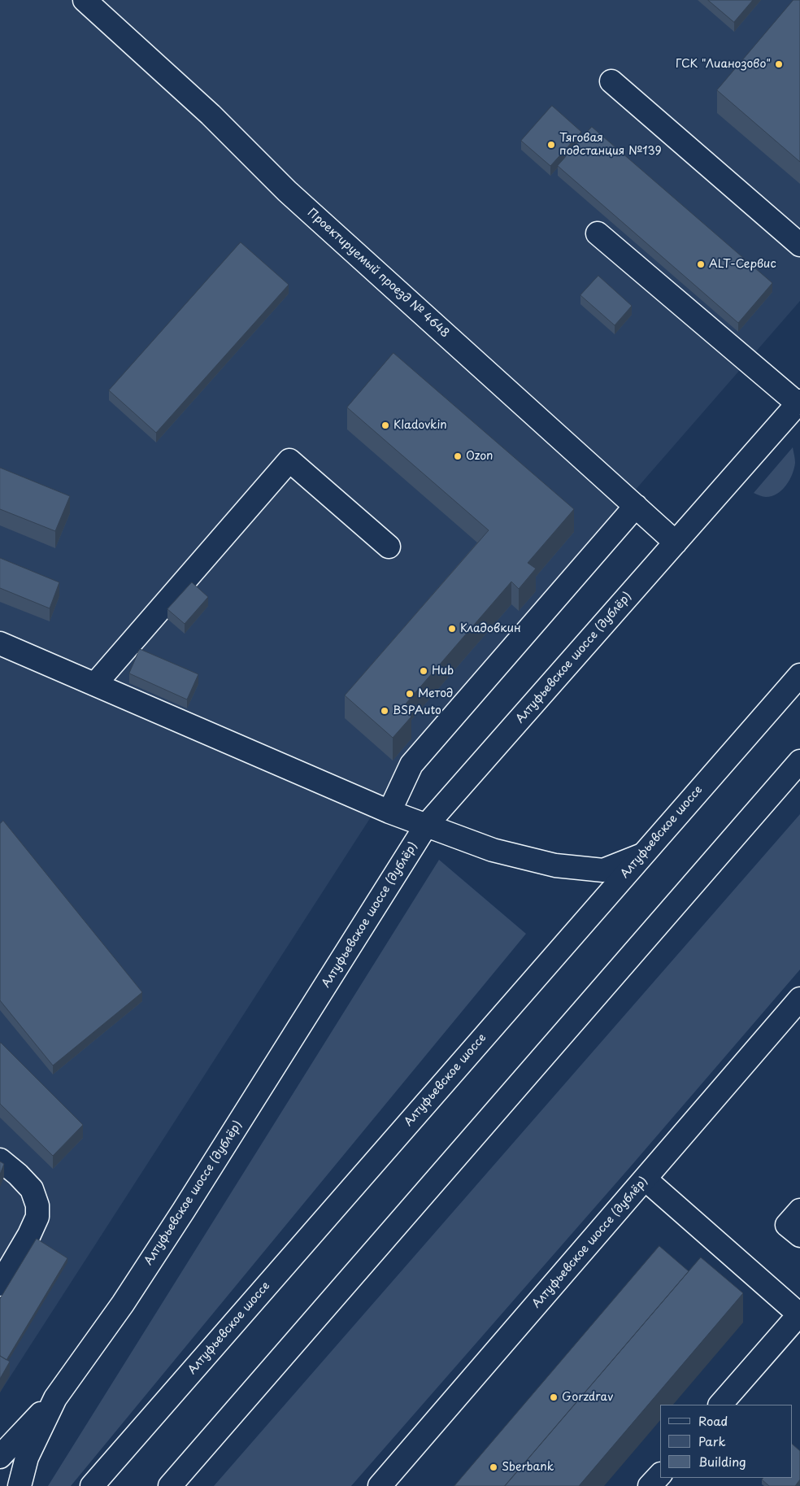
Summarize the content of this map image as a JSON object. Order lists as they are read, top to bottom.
{
  "streets": {
    "main road": ["Проектируемый проезд № 4648", "Алтуфьевское шоссе (дублёр)", "Алтуфьевское шоссе"]
  },
  "crossings": [
    ["Проектируемый проезд № 4648", "Алтуфьевское шоссе (дублёр)"]
  ],
  "places": [
    "ГСК \"Лианозово\"",
    "Тяговая подстанция №139",
    "ALT-Сервис",
    "Kladovkin",
    "Ozon",
    "Кладовкин",
    "Hub",
    "Метод",
    "BSPAuto",
    "Gorzdrav",
    "Sberbank"
  ],
  "legend": ["Road", "Park", "Building"]
}
